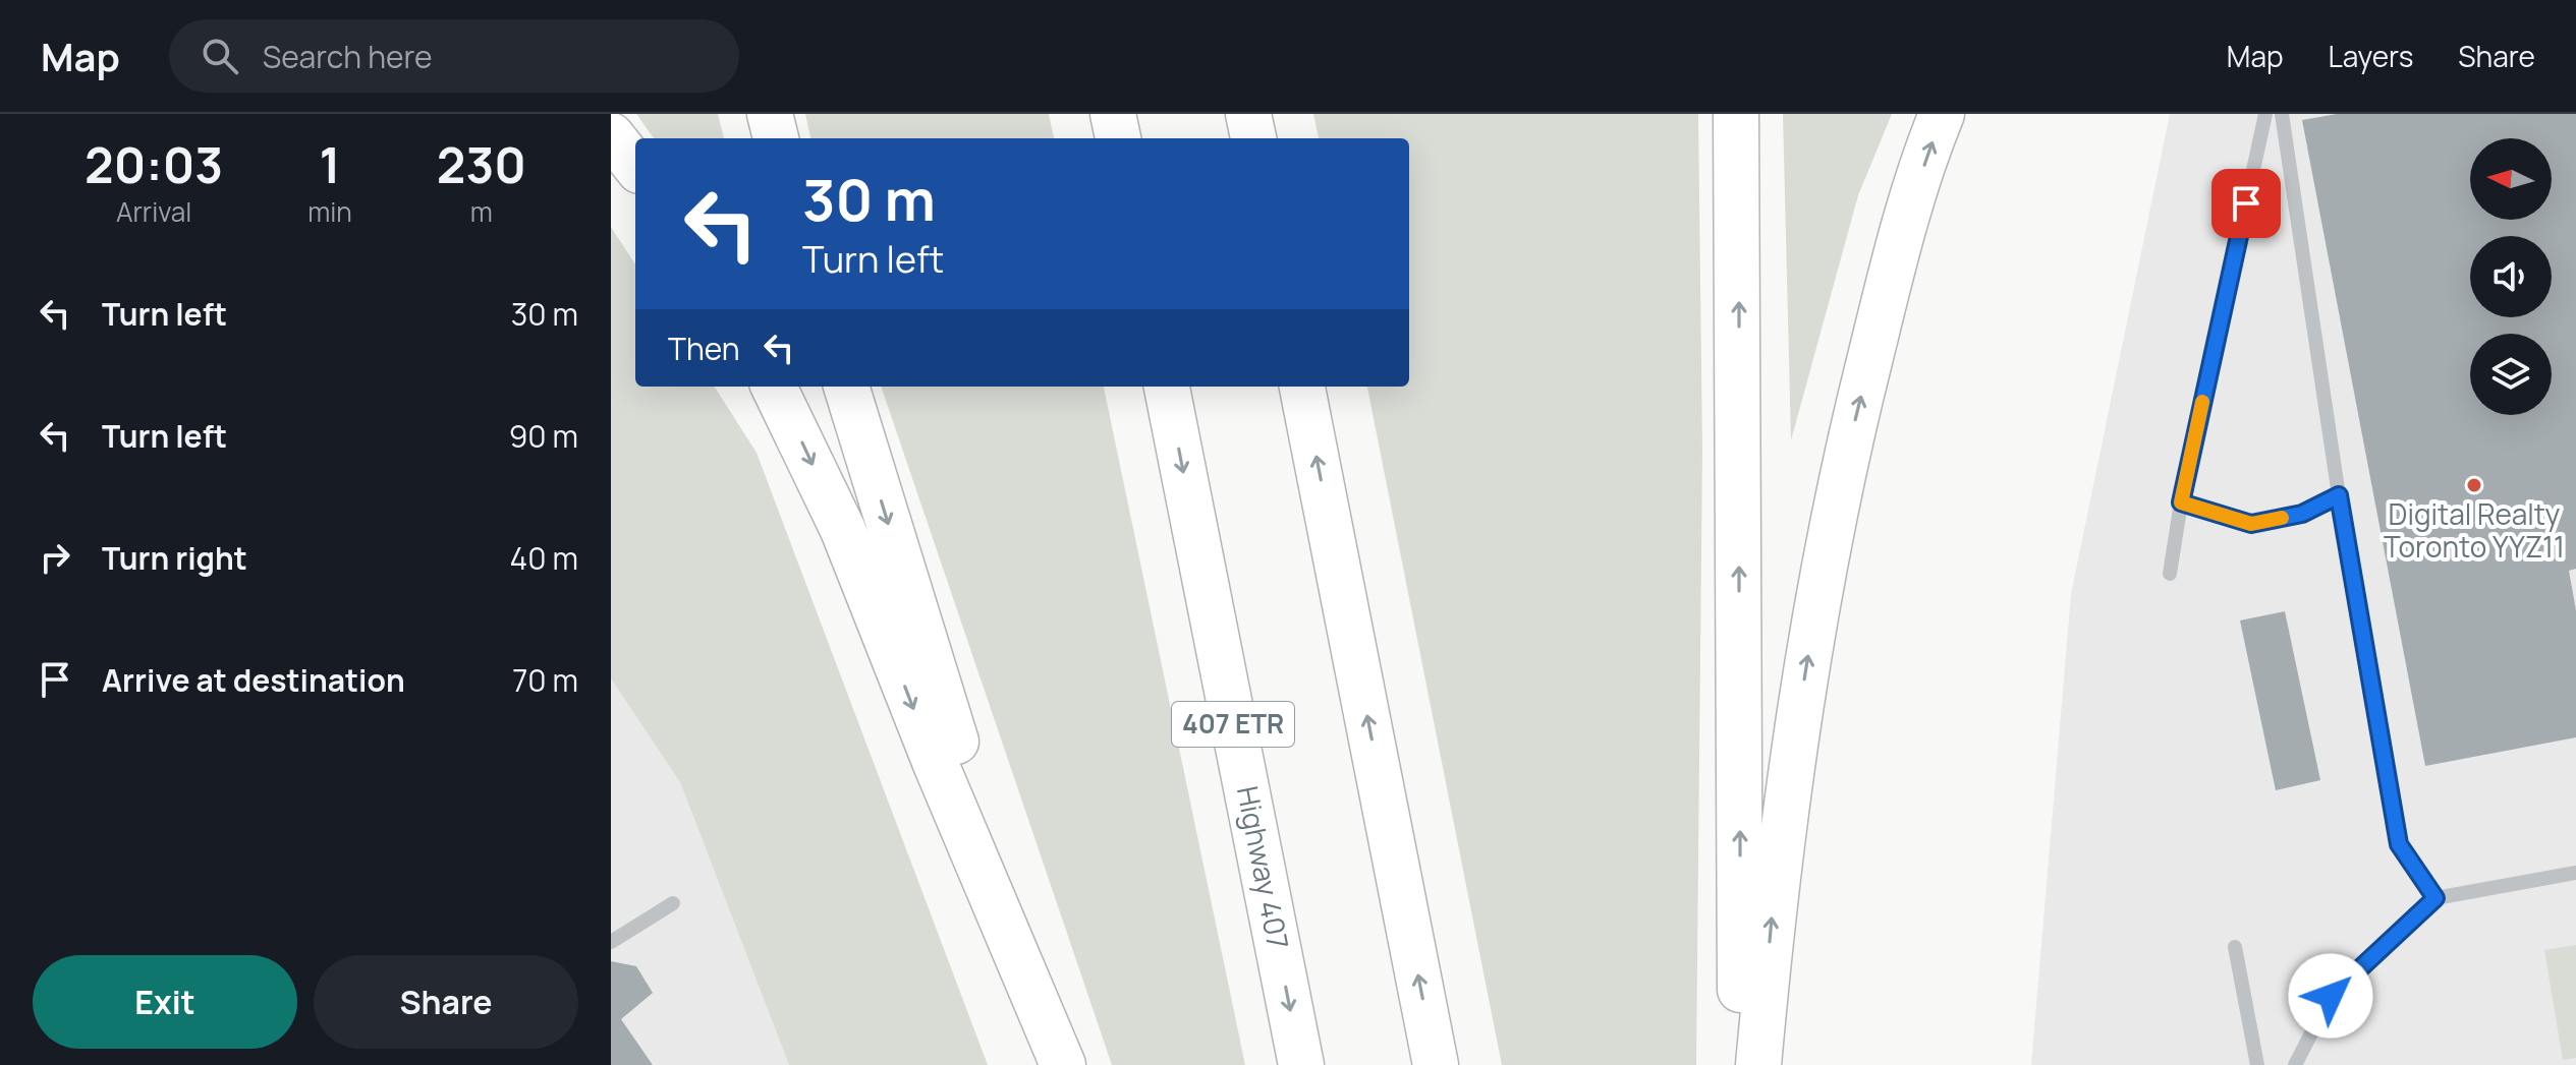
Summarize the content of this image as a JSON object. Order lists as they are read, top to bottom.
{
  "streets": {
    "highway": ["407 ETR", "Highway 407"]
  },
  "places": ["Digital Realty Toronto YYZ11"],
  "north": "left",
  "page": {
    "header": "Map",
    "search": "Search here",
    "nav": ["Map", "Layers", "Share"],
    "eta": [
      "20:03",
      "Arrival",
      "1",
      "min",
      "230",
      "m"
    ],
    "turn": ["30 m", "Turn left"],
    "list": [
      {
        "name": "Turn left",
        "value": "30 m"
      },
      {
        "name": "Turn left",
        "value": "90 m"
      },
      {
        "name": "Turn right",
        "value": "40 m"
      },
      {
        "name": "Arrive at destination",
        "value": "70 m"
      }
    ],
    "then": "Then",
    "buttons": ["Exit", "Share"]
  }
}
